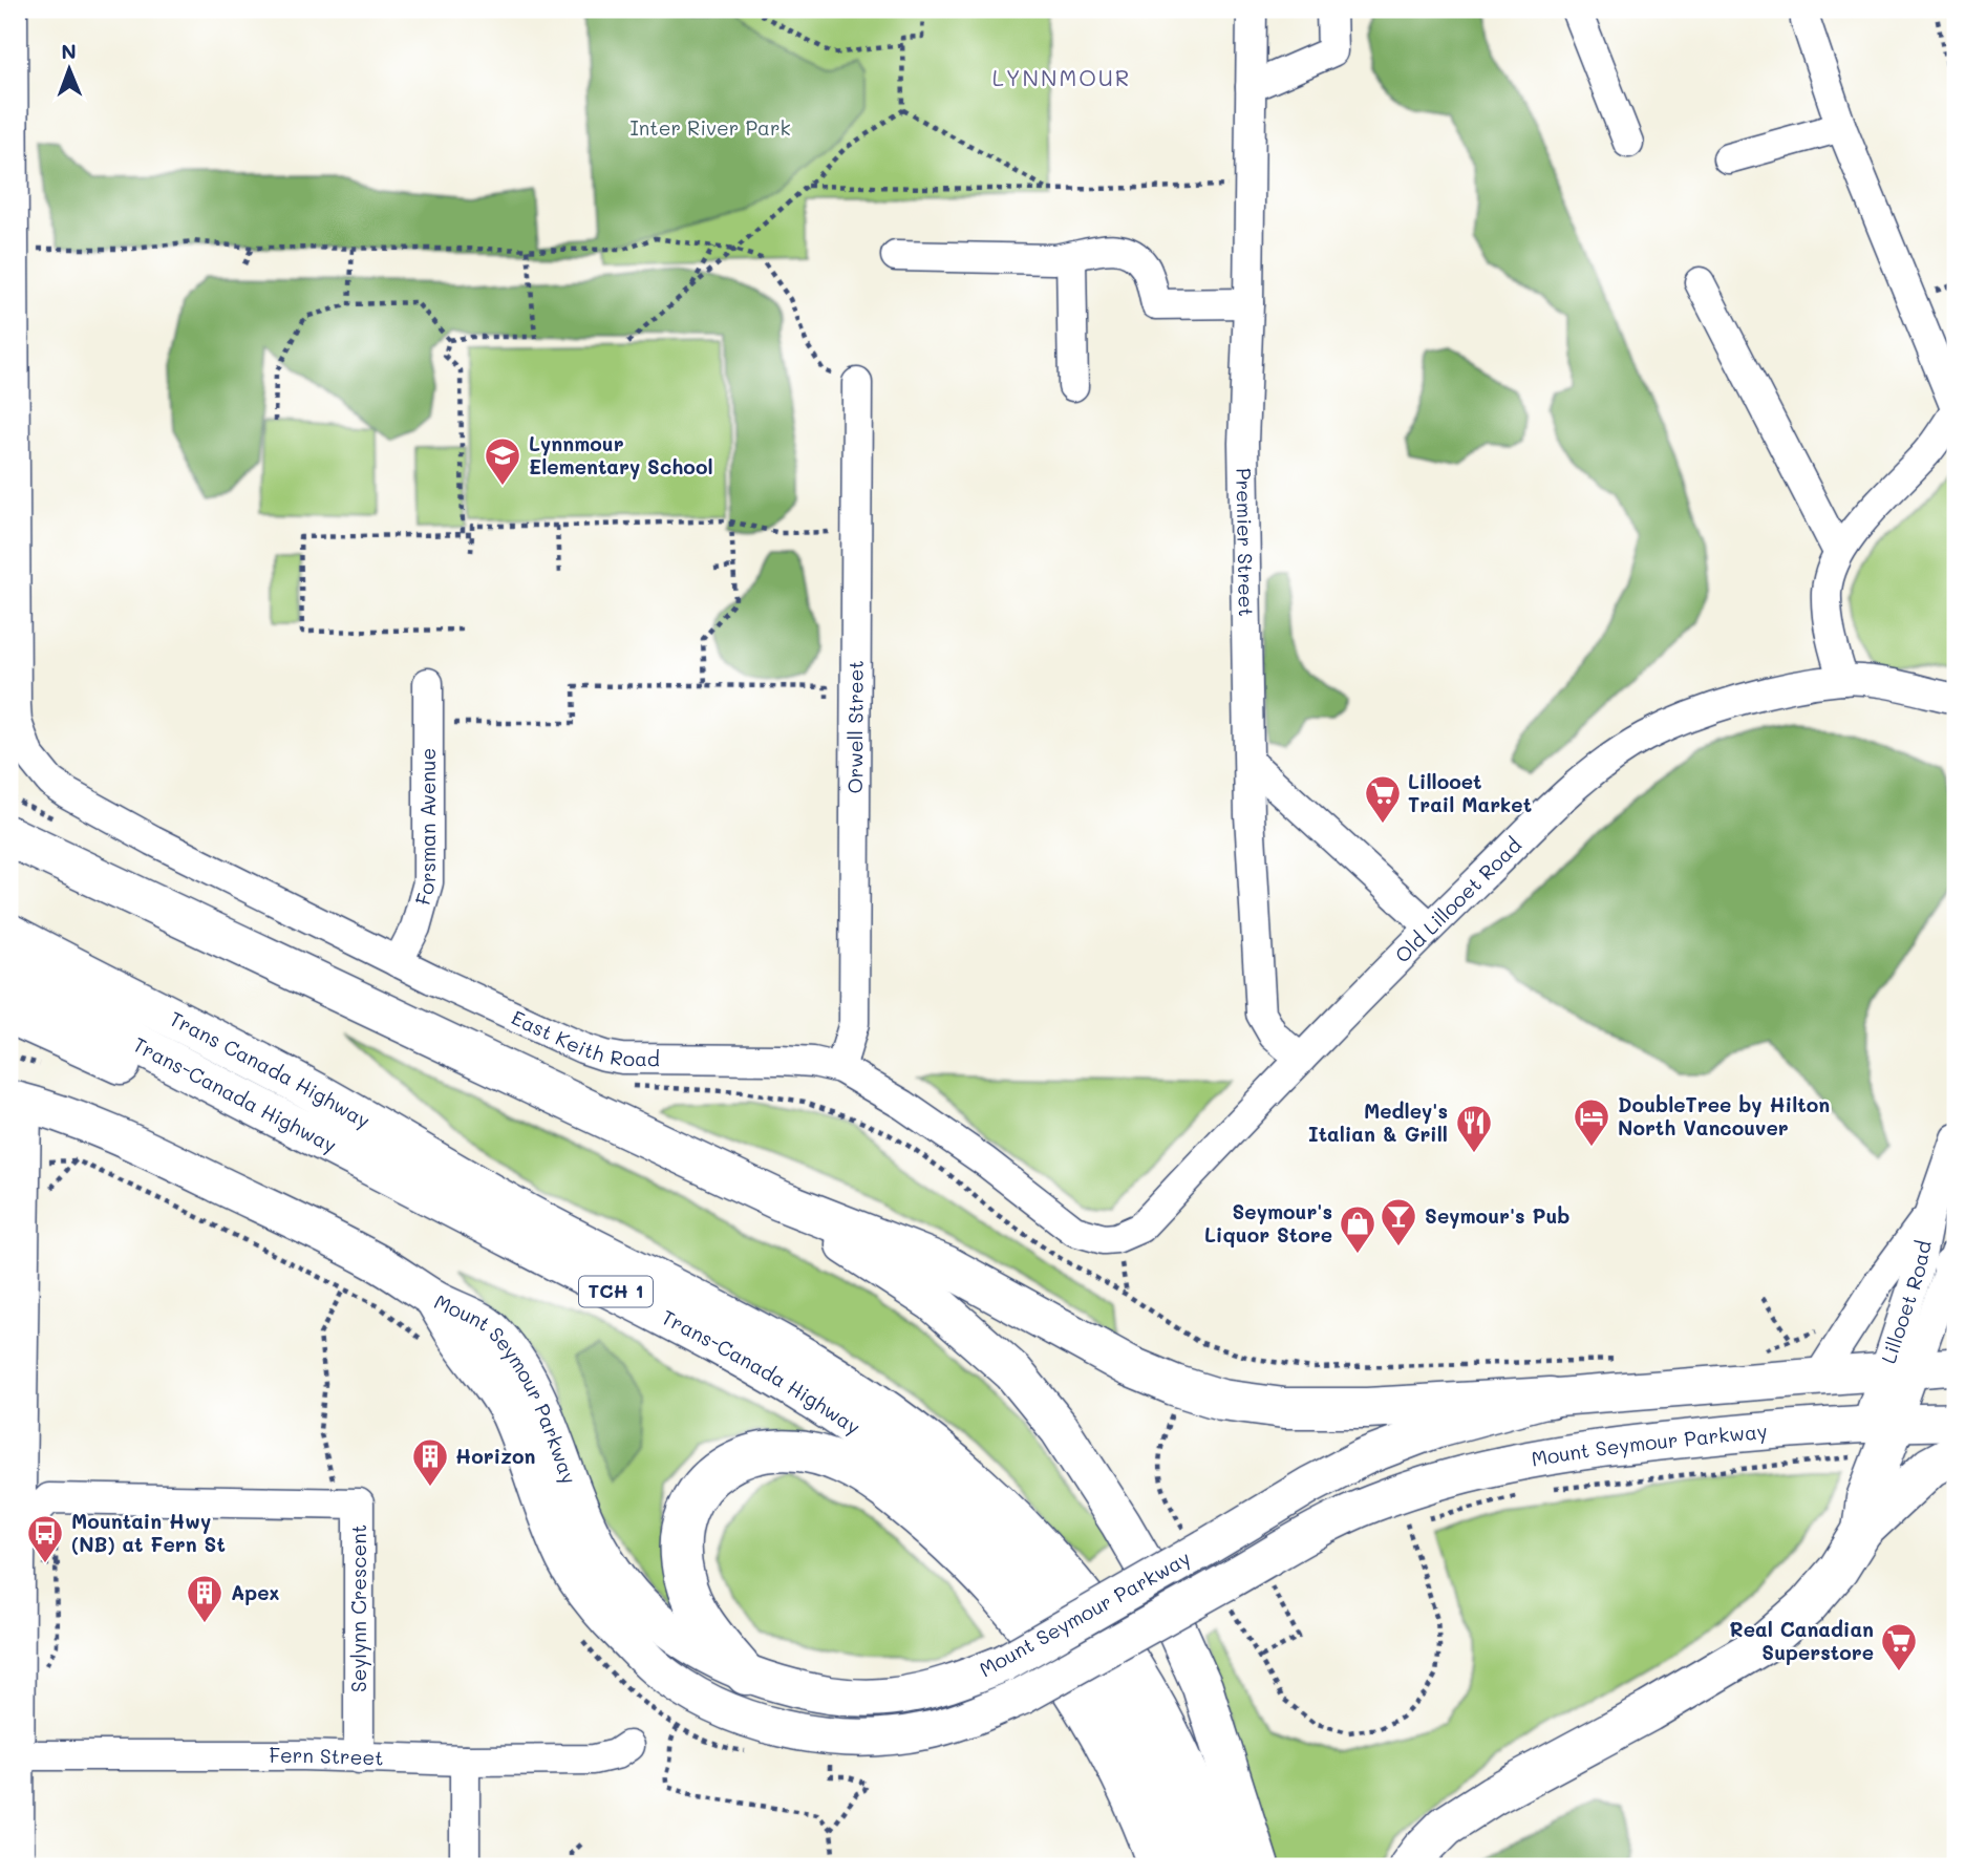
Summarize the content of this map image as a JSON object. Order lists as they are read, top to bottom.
{
  "streets": {
    "highway": ["Trans Canada Highway", "Trans-Canada Highway", "TCH 1"],
    "main road": ["Mount Seymour Parkway"],
    "street": [
      "Premier Street",
      "Orwell Street",
      "Forsman Avenue",
      "Old Lillooet Road",
      "East Keith Road",
      "Lillooet Road",
      "Seylynn Crescent",
      "Fern Street"
    ]
  },
  "crossings": [
    ["Premier Street", "Old Lillooet Road"],
    ["Orwell Street", "East Keith Road"],
    ["Forsman Avenue", "East Keith Road"],
    ["Old Lillooet Road", "East Keith Road"],
    ["Trans Canada Highway", "Trans-Canada Highway"],
    ["Lillooet Road", "Mount Seymour Parkway"],
    ["Seylynn Crescent", "Fern Street"]
  ],
  "districts": ["LYNNMOUR"],
  "parks": ["Inter River Park"],
  "places": {
    "school or university": ["Lynnmour Elementary School"],
    "supermarket": ["Lillooet Trail Market", "Real Canadian Superstore"],
    "hotel": ["DoubleTree by Hilton North Vancouver"],
    "restaurant": ["Medley's Italian & Grill"],
    "bar": ["Seymour's Pub"],
    "shop": ["Seymour's Liquor Store"],
    "building": ["Horizon", "Apex"],
    "bus stop": ["Mountain Hwy (NB) at Fern St"]
  },
  "north": "top"
}
